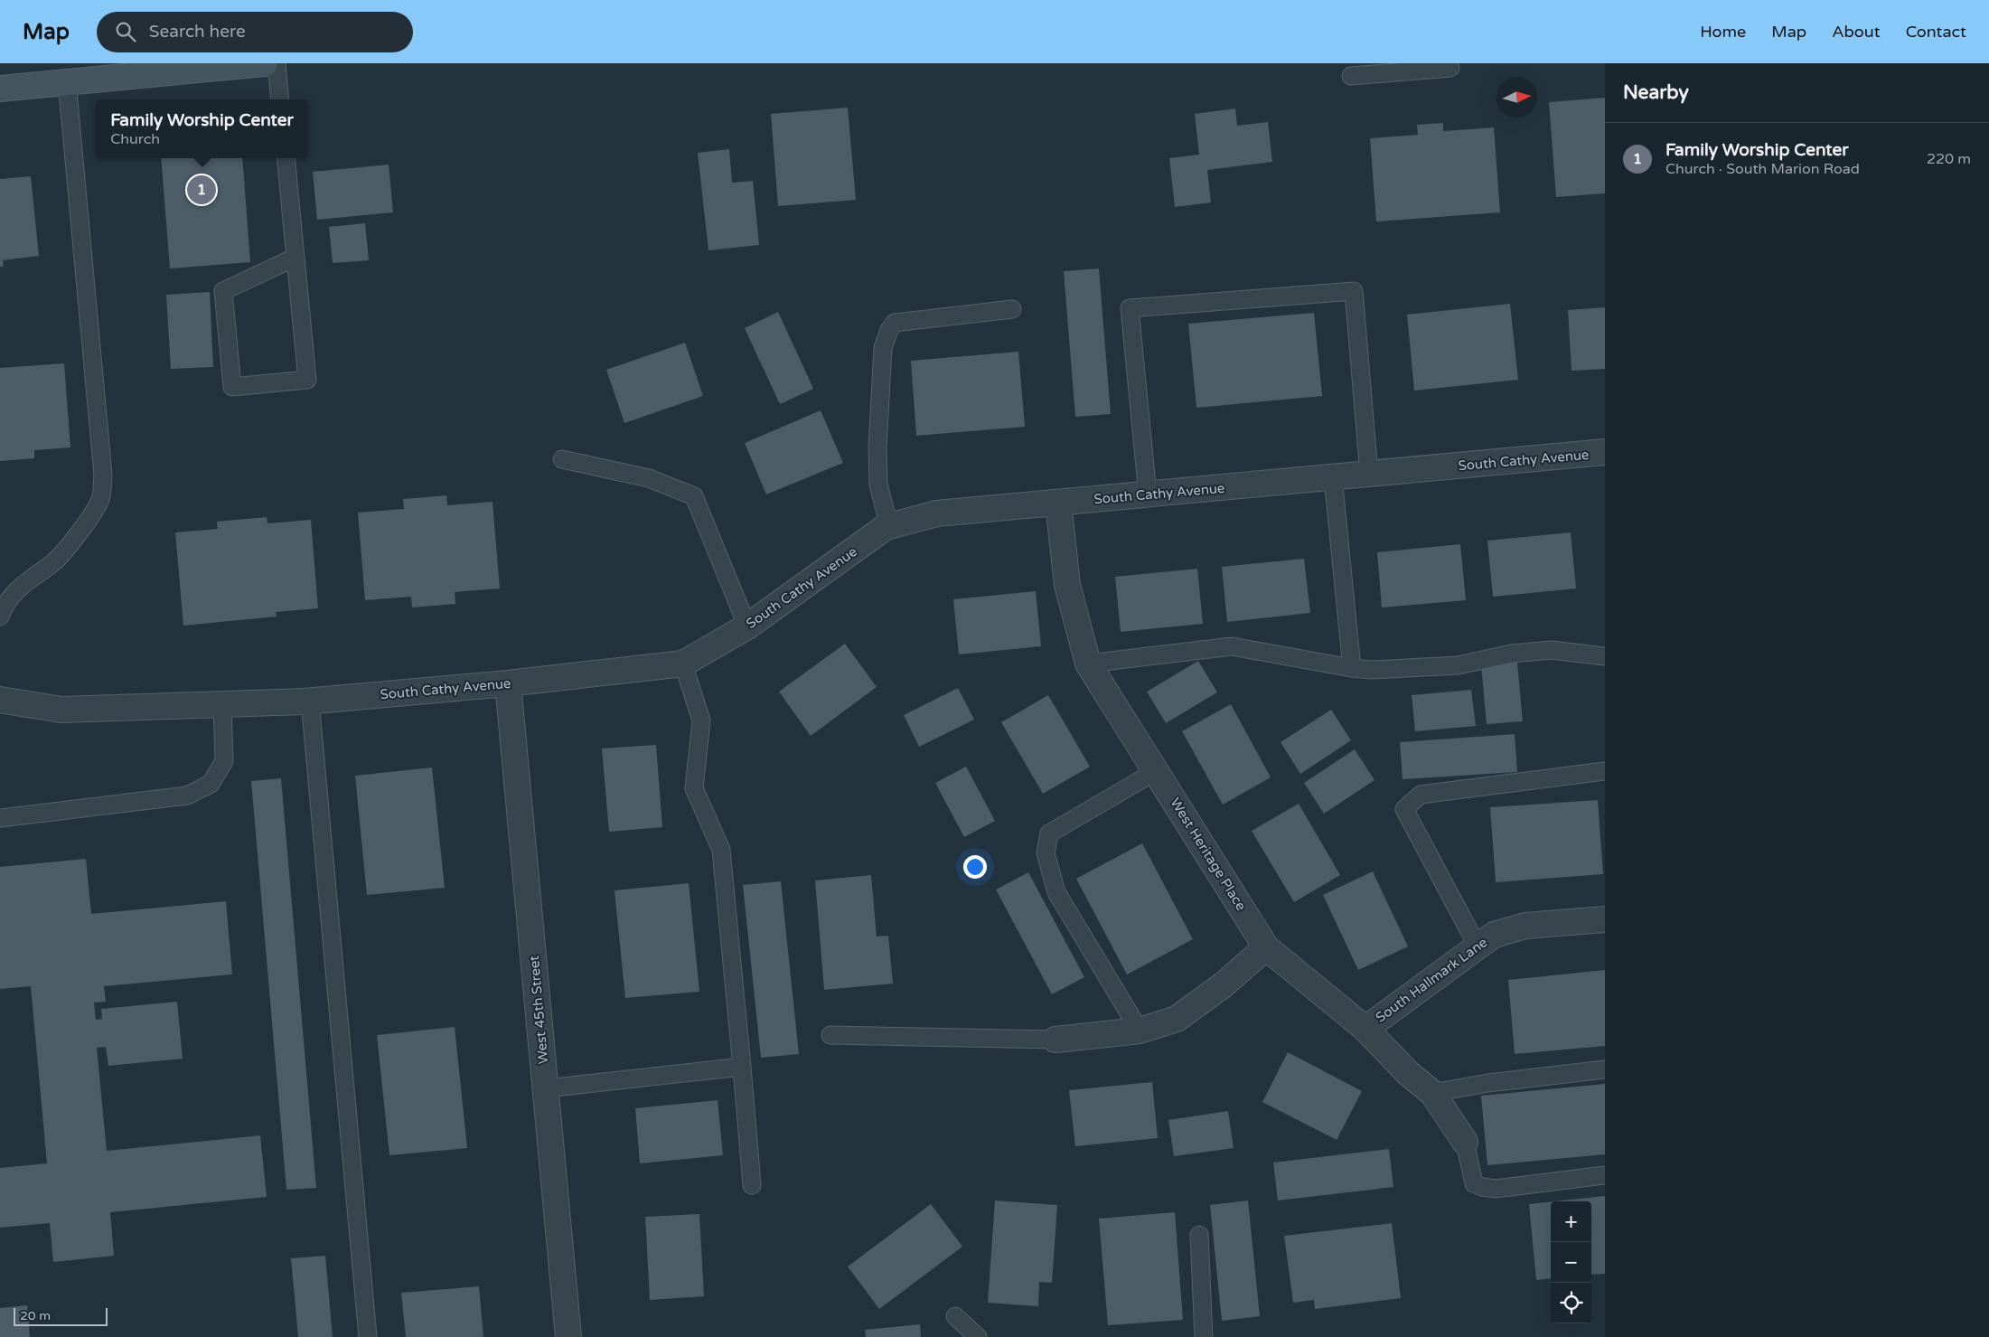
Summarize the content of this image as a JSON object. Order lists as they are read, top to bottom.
{
  "streets": {
    "street": [
      "South Cathy Avenue",
      "West Heritage Place",
      "South Hallmark Lane",
      "West 45th Street"
    ]
  },
  "crossings": [
    ["South Cathy Avenue", "West Heritage Place"],
    ["South Cathy Avenue", "West 45th Street"],
    ["West Heritage Place", "South Hallmark Lane"]
  ],
  "scale_bar": "20 m",
  "north": "right",
  "page": {
    "header": "Map",
    "search": "Search here",
    "nav": [
      "Home",
      "Map",
      "About",
      "Contact"
    ],
    "heading": "Nearby",
    "popup": ["Family Worship Center", "Church"],
    "list": [
      {
        "mark": "1",
        "name": "Family Worship Center",
        "note": "Church · South Marion Road",
        "value": "220 m"
      }
    ],
    "pins": "1",
    "map_buttons": ["+", "−"],
    "scale": "20 m"
  }
}
